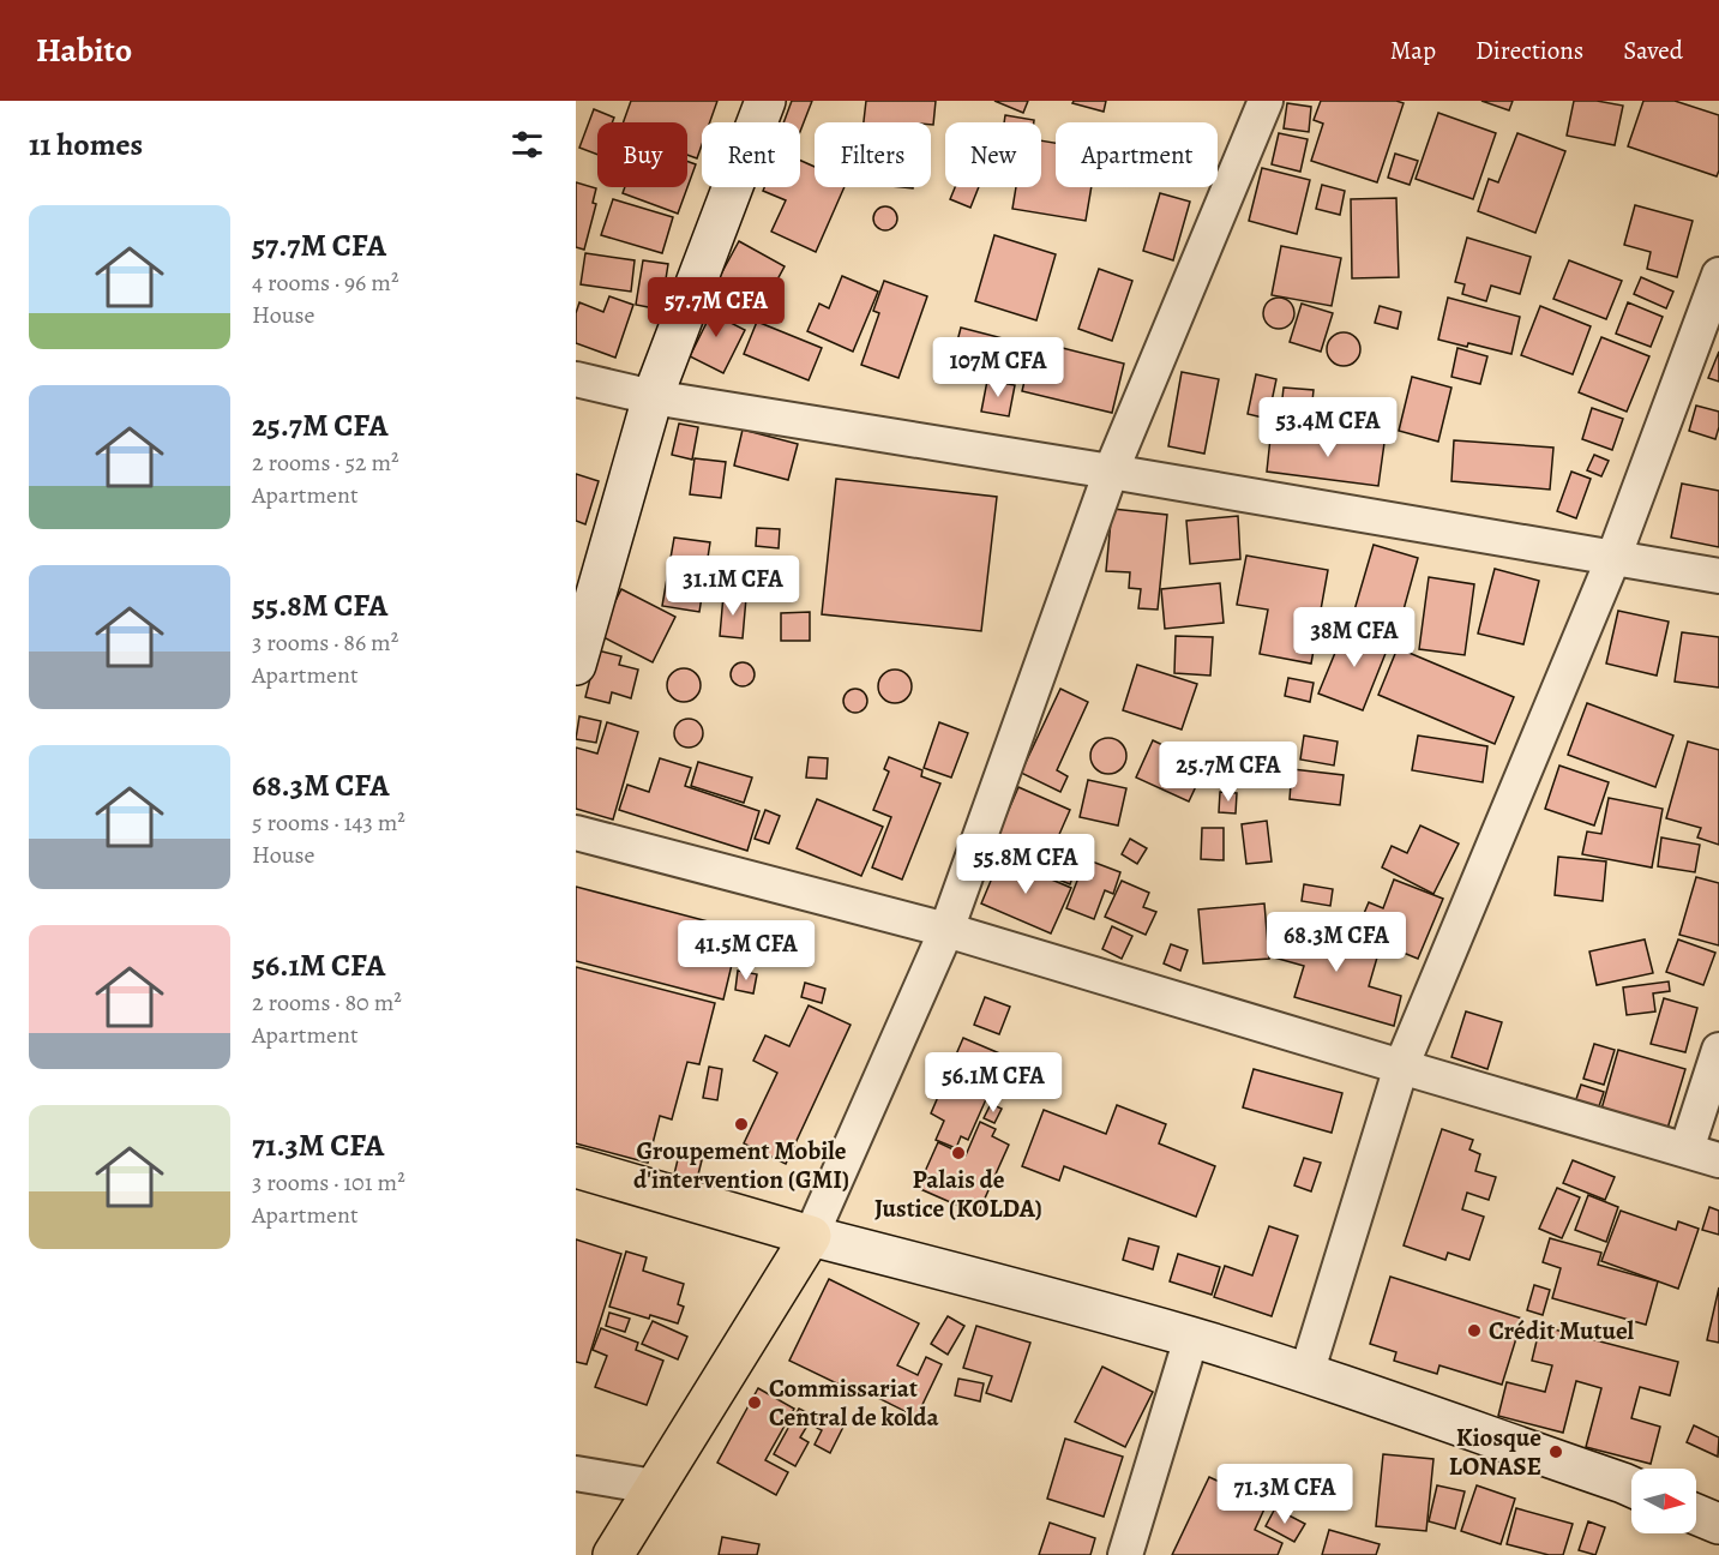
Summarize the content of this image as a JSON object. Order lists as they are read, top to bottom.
{
  "places": [
    "Groupement Mobile d'intervention (GMI)",
    "Palais de Justice (KOLDA)",
    "Crédit Mutuel",
    "Commissariat Central de kolda",
    "Kiosque LONASE"
  ],
  "north": "right",
  "page": {
    "header": "Habito",
    "nav": ["Map", "Directions", "Saved"],
    "heading": "11 homes",
    "chip": [
      "Buy",
      "Rent",
      "Filters",
      "New",
      "Apartment"
    ],
    "list": [
      {
        "name": "57.7M CFA",
        "note": "4 rooms · 96 m² · House"
      },
      {
        "name": "25.7M CFA",
        "note": "2 rooms · 52 m² · Apartment"
      },
      {
        "name": "55.8M CFA",
        "note": "3 rooms · 86 m² · Apartment"
      },
      {
        "name": "68.3M CFA",
        "note": "5 rooms · 143 m² · House"
      },
      {
        "name": "56.1M CFA",
        "note": "2 rooms · 80 m² · Apartment"
      },
      {
        "name": "71.3M CFA",
        "note": "3 rooms · 101 m² · Apartment"
      }
    ],
    "price": [
      "57.7M CFA",
      "107M CFA",
      "53.4M CFA",
      "31.1M CFA",
      "38M CFA",
      "25.7M CFA",
      "55.8M CFA",
      "68.3M CFA",
      "41.5M CFA",
      "56.1M CFA",
      "71.3M CFA"
    ]
  }
}
